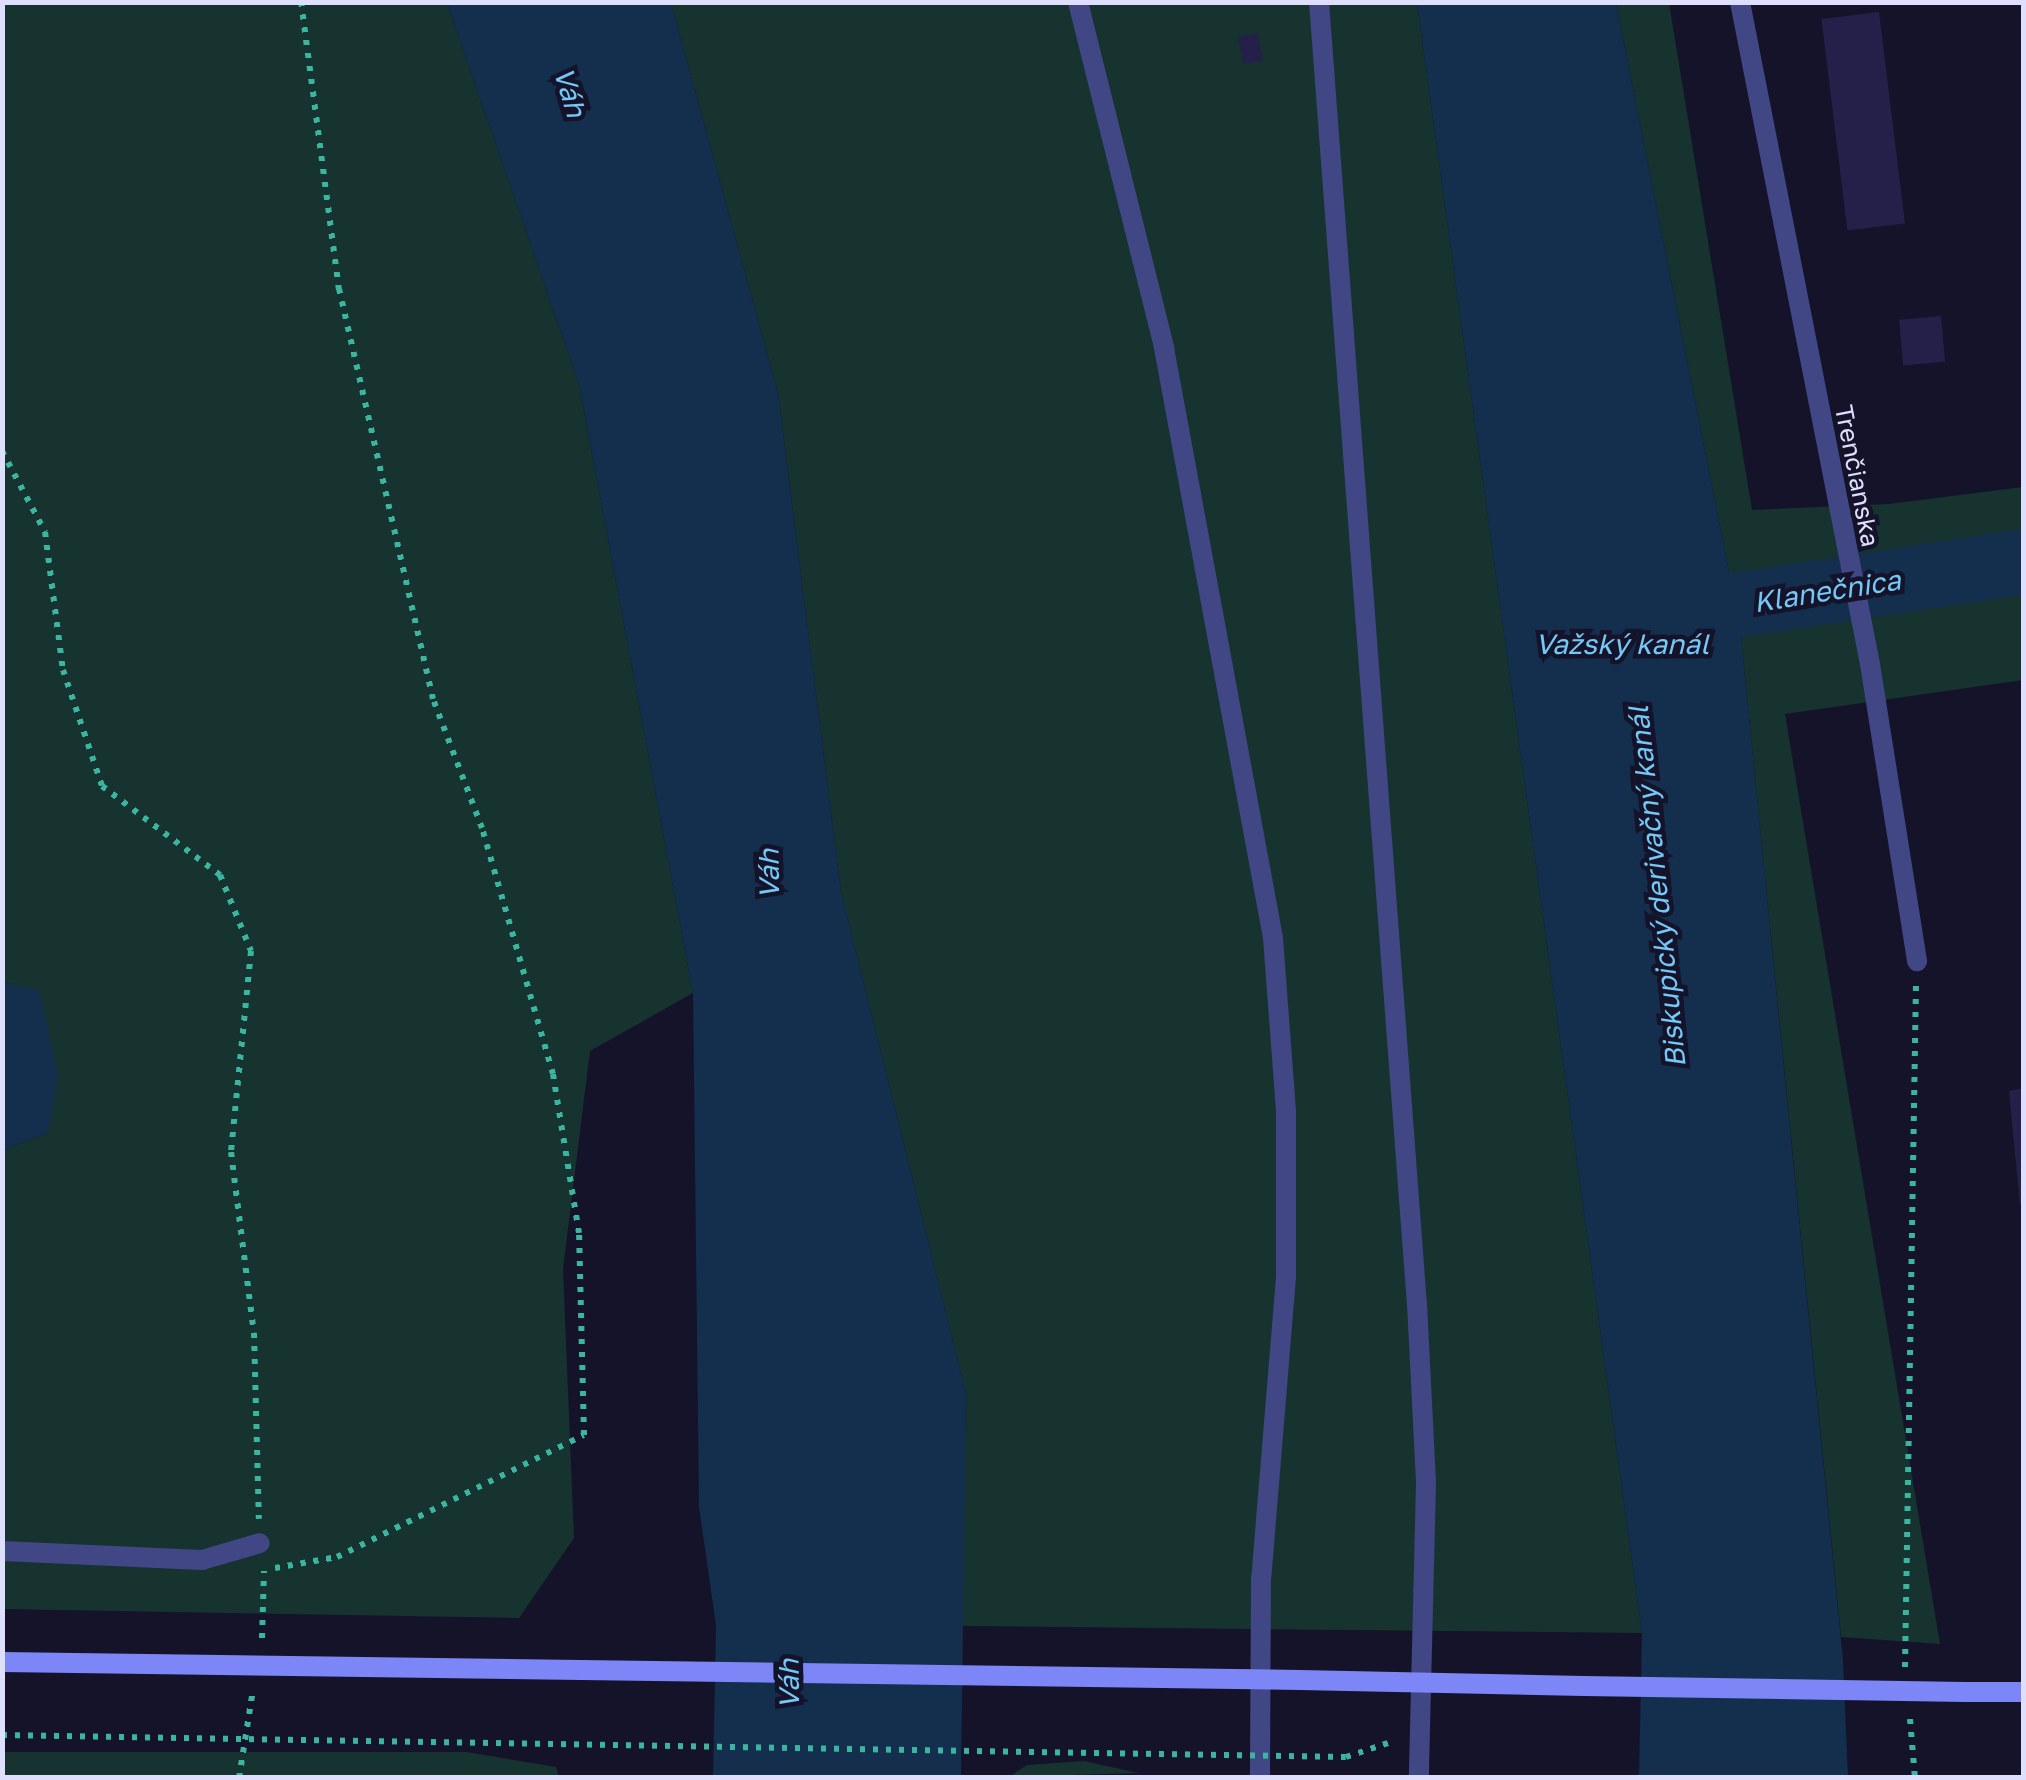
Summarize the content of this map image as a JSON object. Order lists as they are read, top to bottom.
{
  "streets": {
    "street": ["Trenčianska"]
  },
  "water": [
    "Váh",
    "Klanečnica",
    "Važský kanál",
    "Biskupický derivačný kanál"
  ]
}
